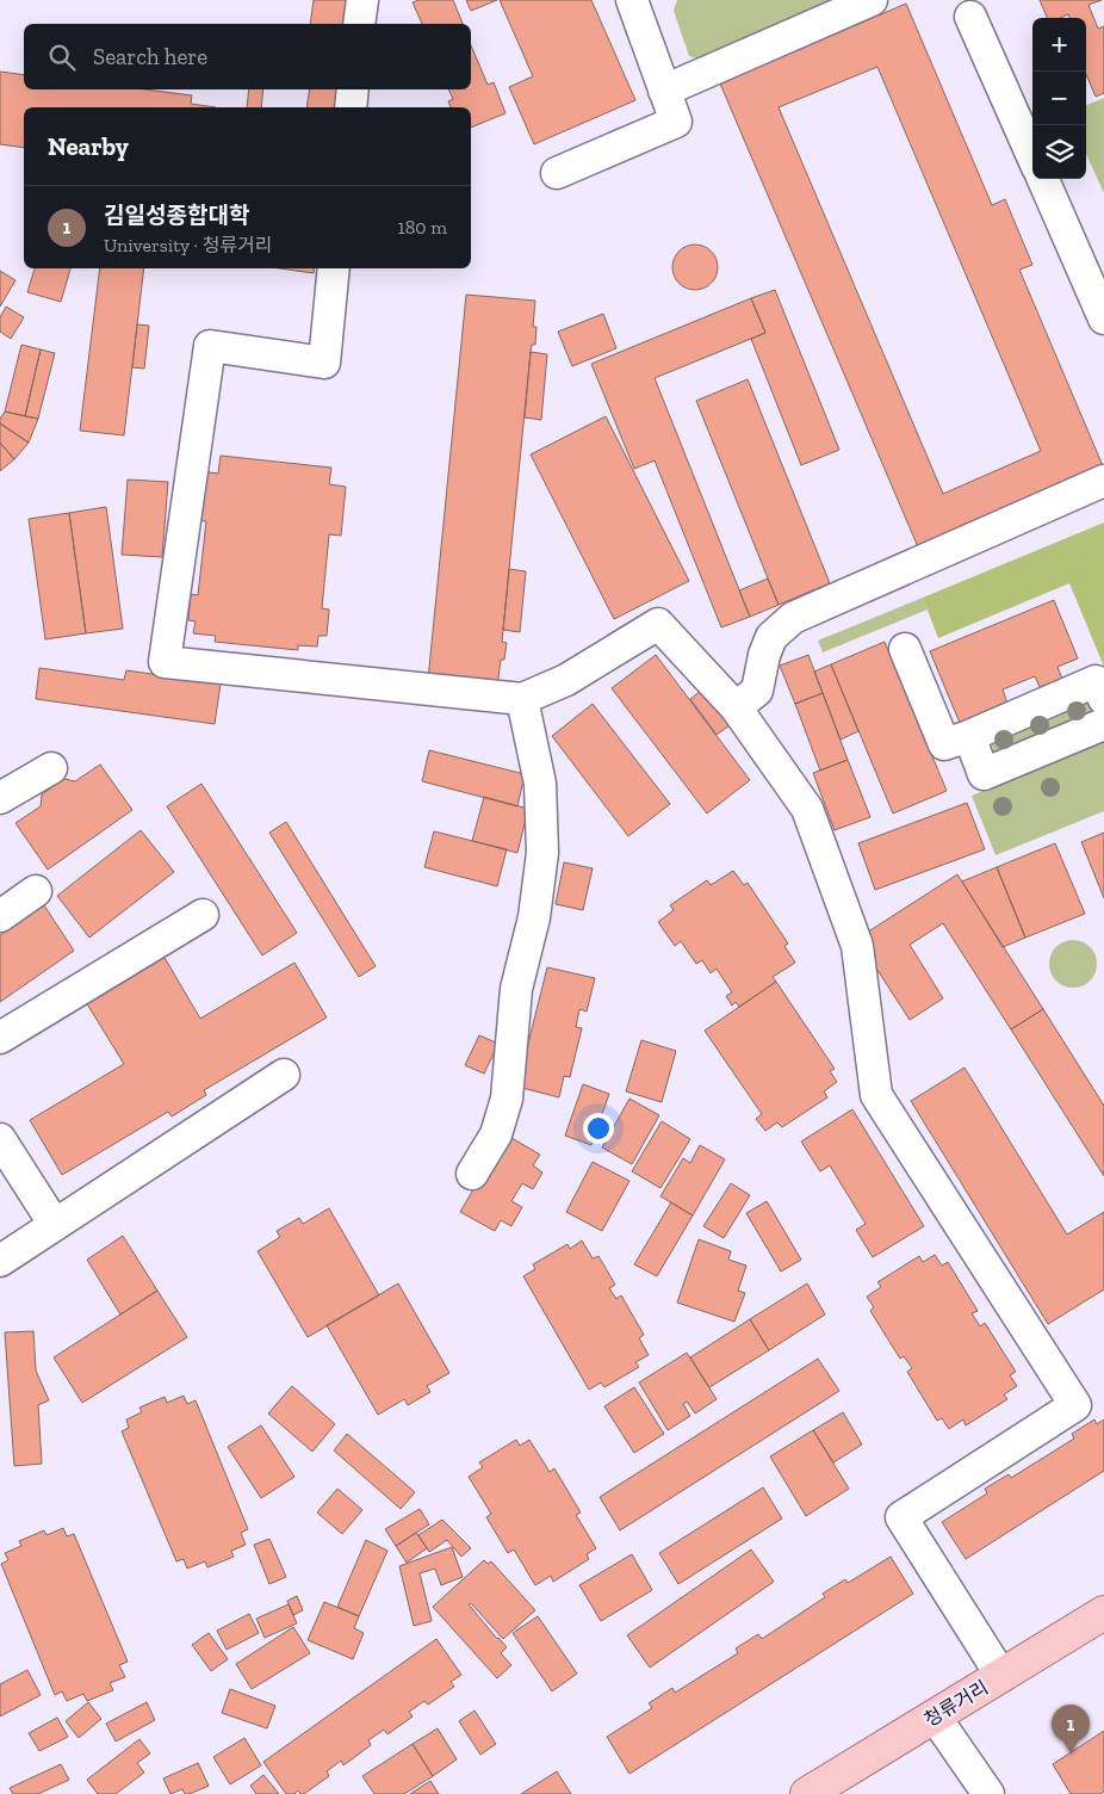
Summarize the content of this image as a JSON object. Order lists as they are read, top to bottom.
{
  "streets": {
    "main road": ["청류거리"]
  },
  "page": {
    "map_buttons": ["+", "−"],
    "search": "Search here",
    "heading": "Nearby",
    "list": [
      {
        "mark": "1",
        "name": "김일성종합대학",
        "note": "University · 청류거리",
        "value": "180 m"
      }
    ],
    "pins": "1"
  }
}
